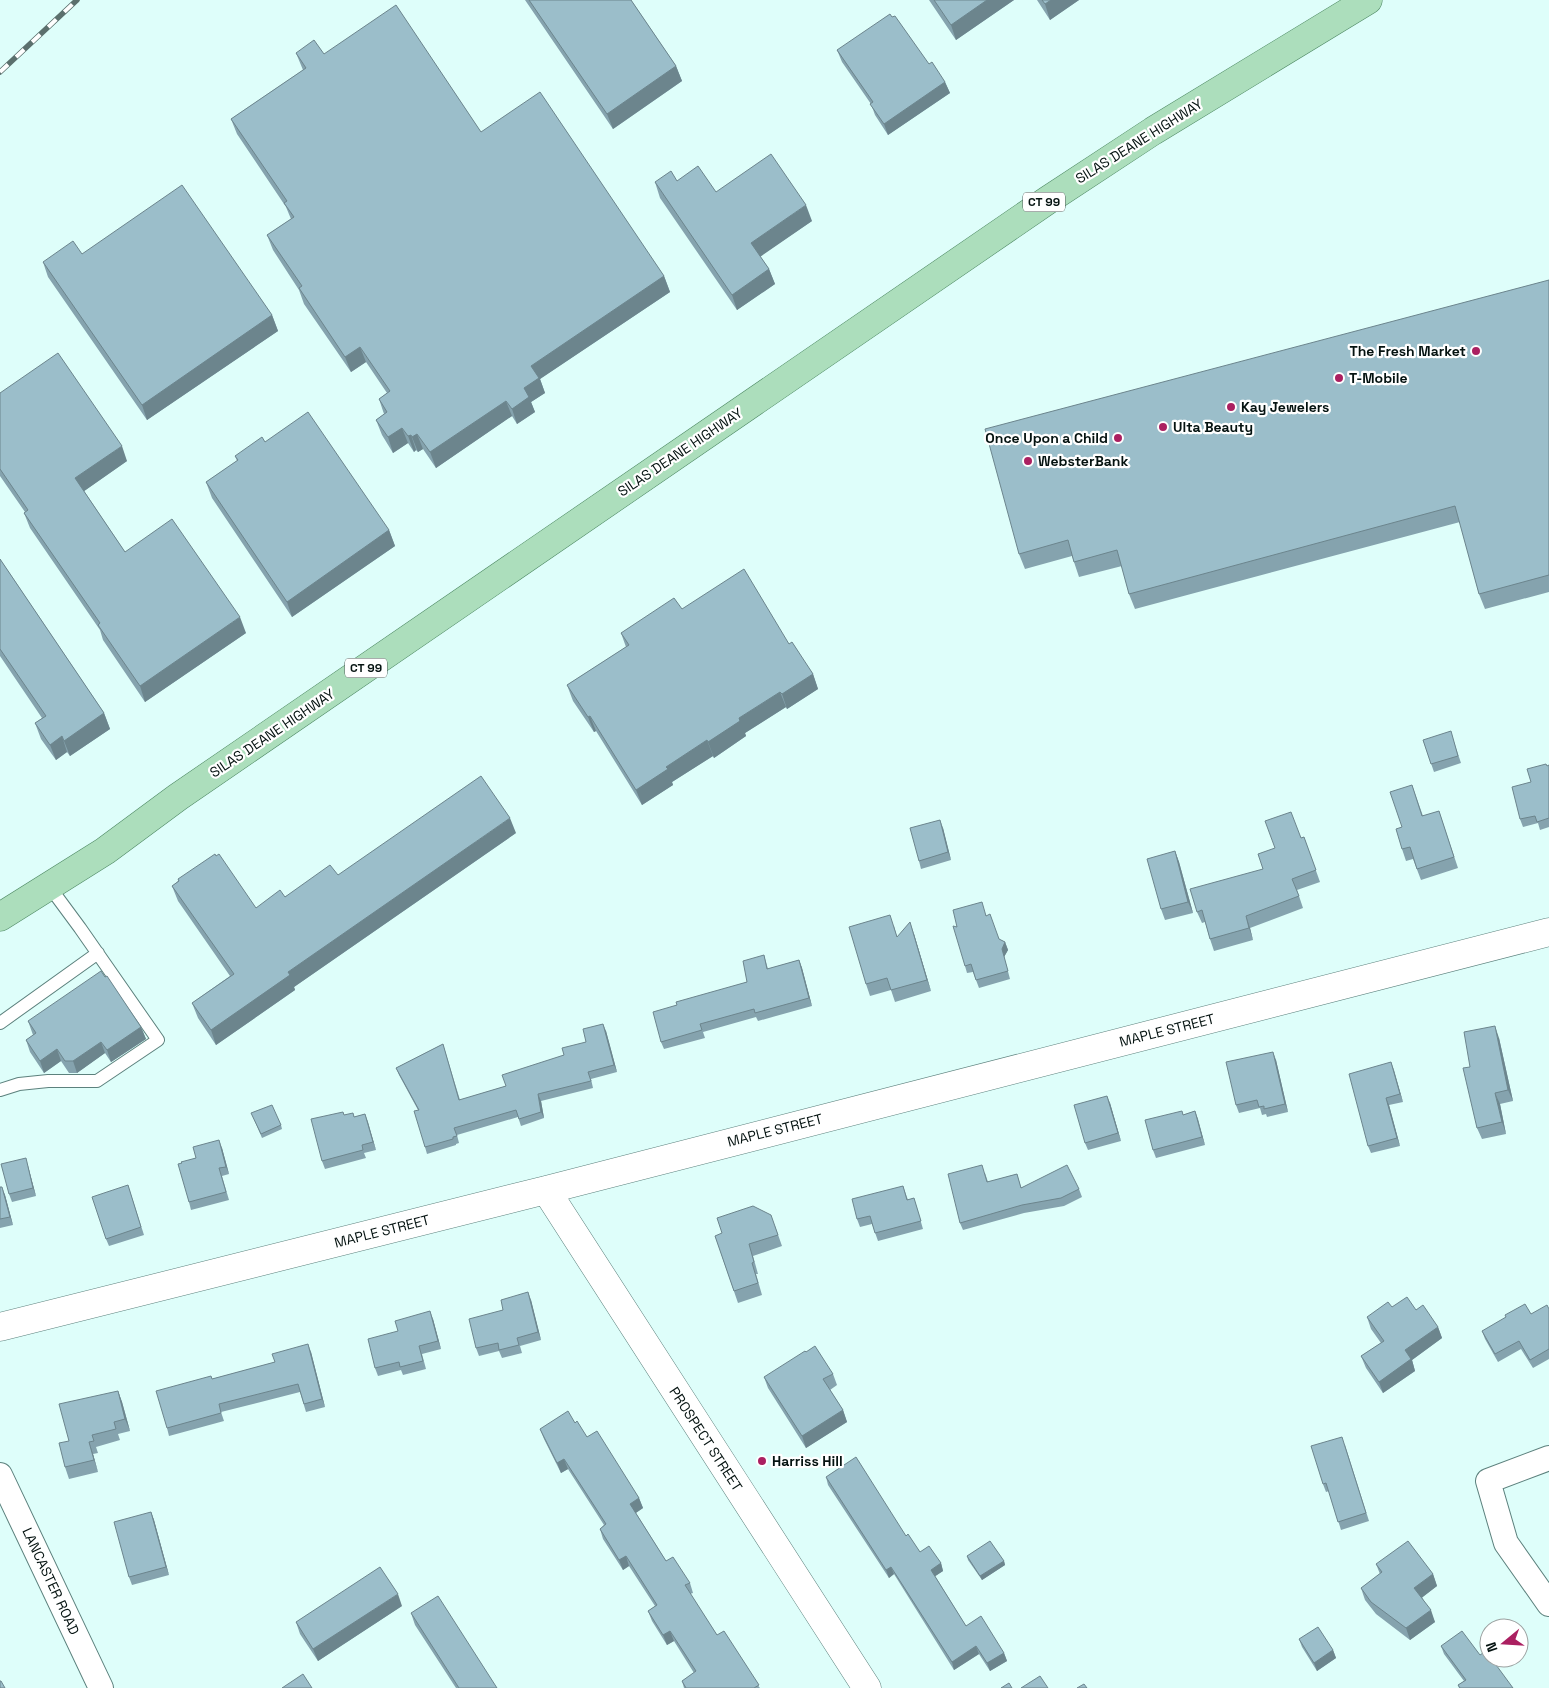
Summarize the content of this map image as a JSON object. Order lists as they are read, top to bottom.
{
  "streets": {
    "main road": [
      "SILAS DEANE HIGHWAY",
      "CT 99",
      "MAPLE STREET",
      "PROSPECT STREET"
    ],
    "street": ["LANCASTER ROAD"]
  },
  "crossings": [
    ["MAPLE STREET", "PROSPECT STREET"]
  ],
  "places": [
    "The Fresh Market",
    "T-Mobile",
    "Kay Jewelers",
    "Ulta Beauty",
    "Once Upon a Child",
    "WebsterBank",
    "Harriss Hill"
  ],
  "north": "left"
}
